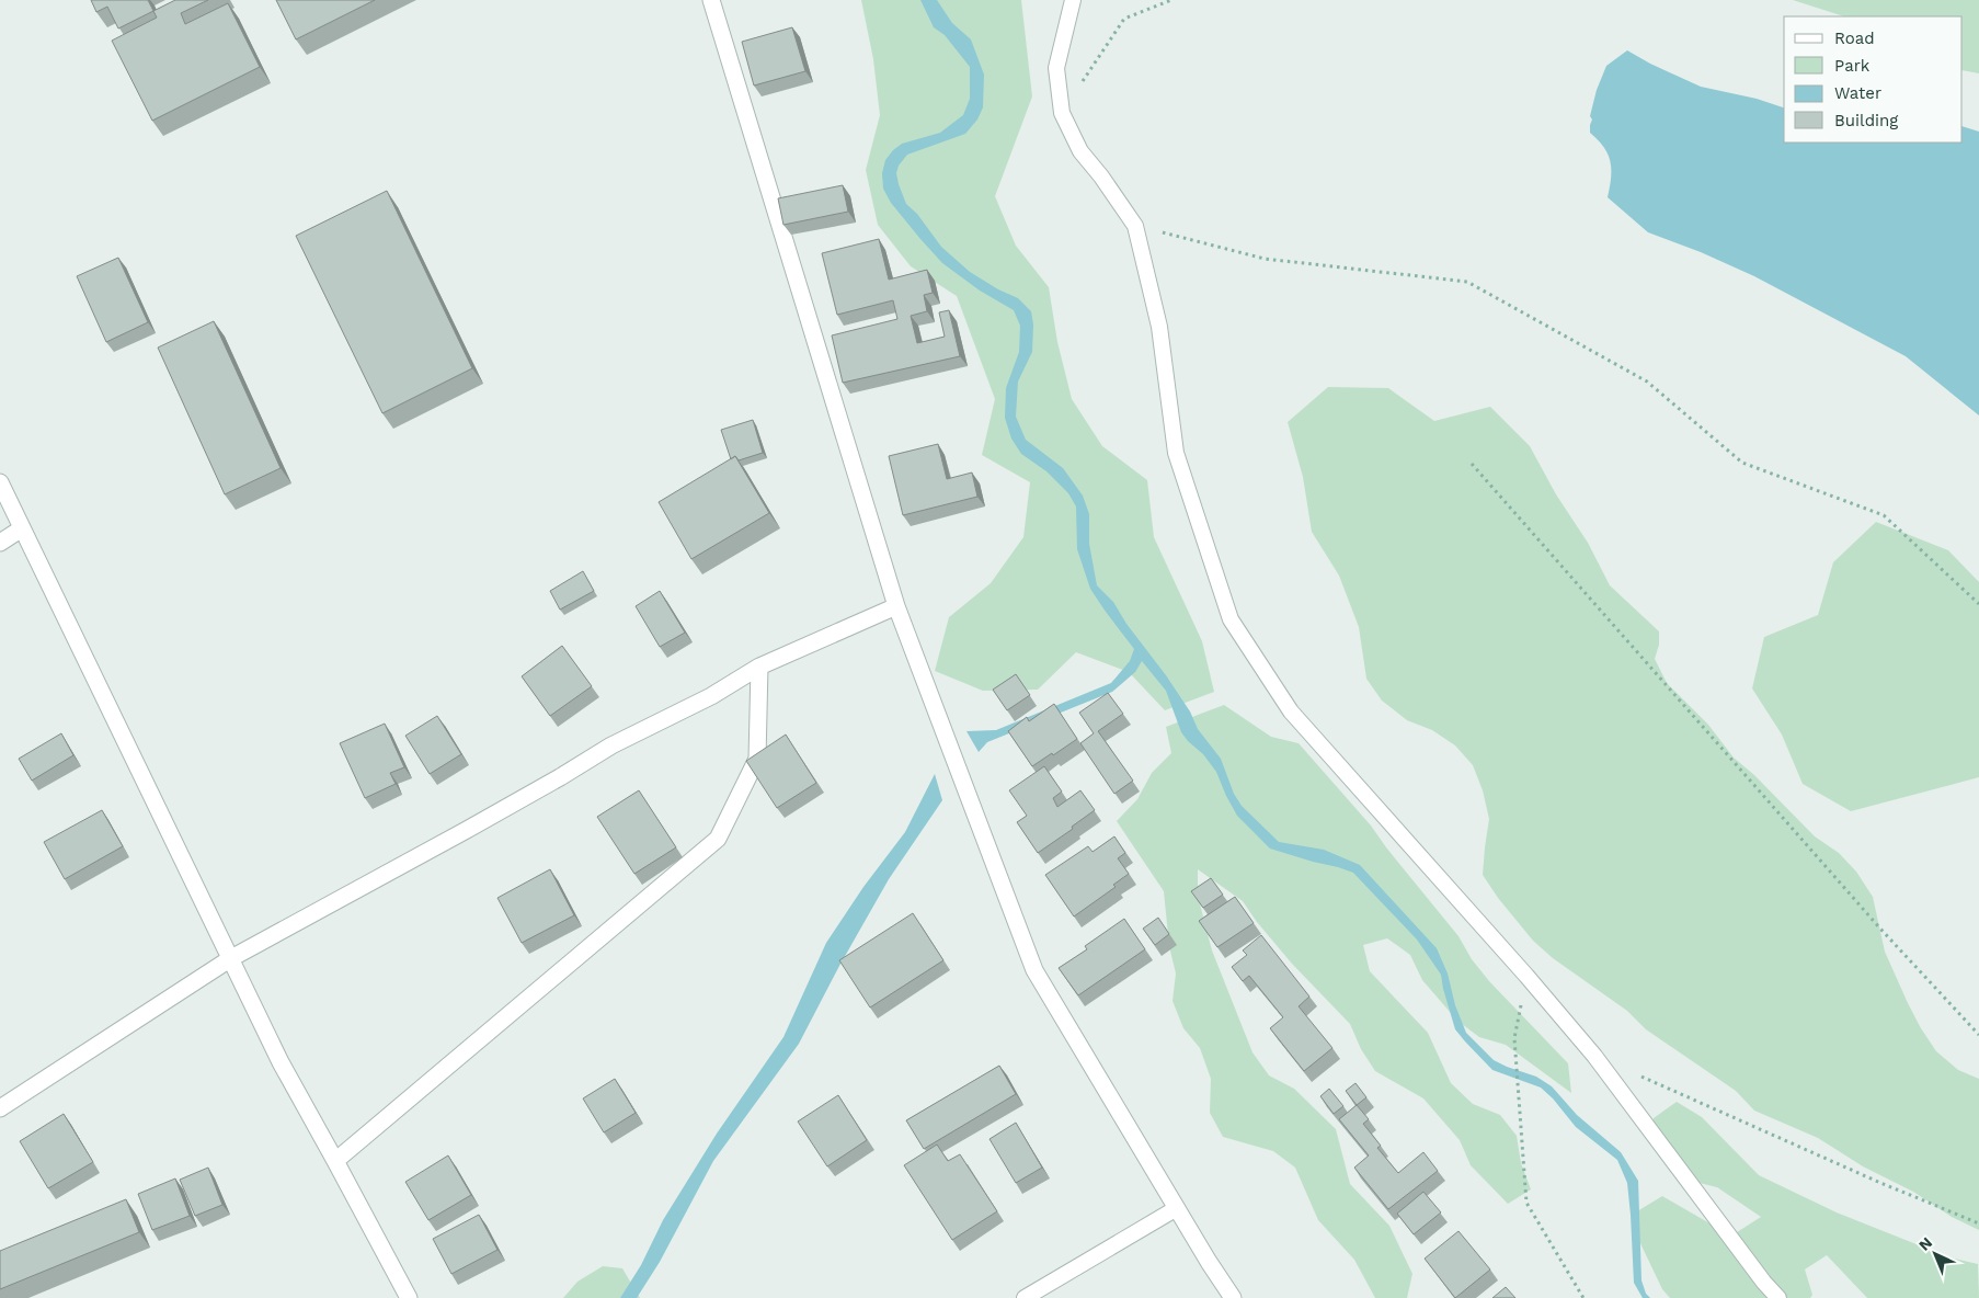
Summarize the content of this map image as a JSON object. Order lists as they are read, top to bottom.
{
  "legend": [
    "Road",
    "Park",
    "Water",
    "Building"
  ],
  "north": "top left"
}
